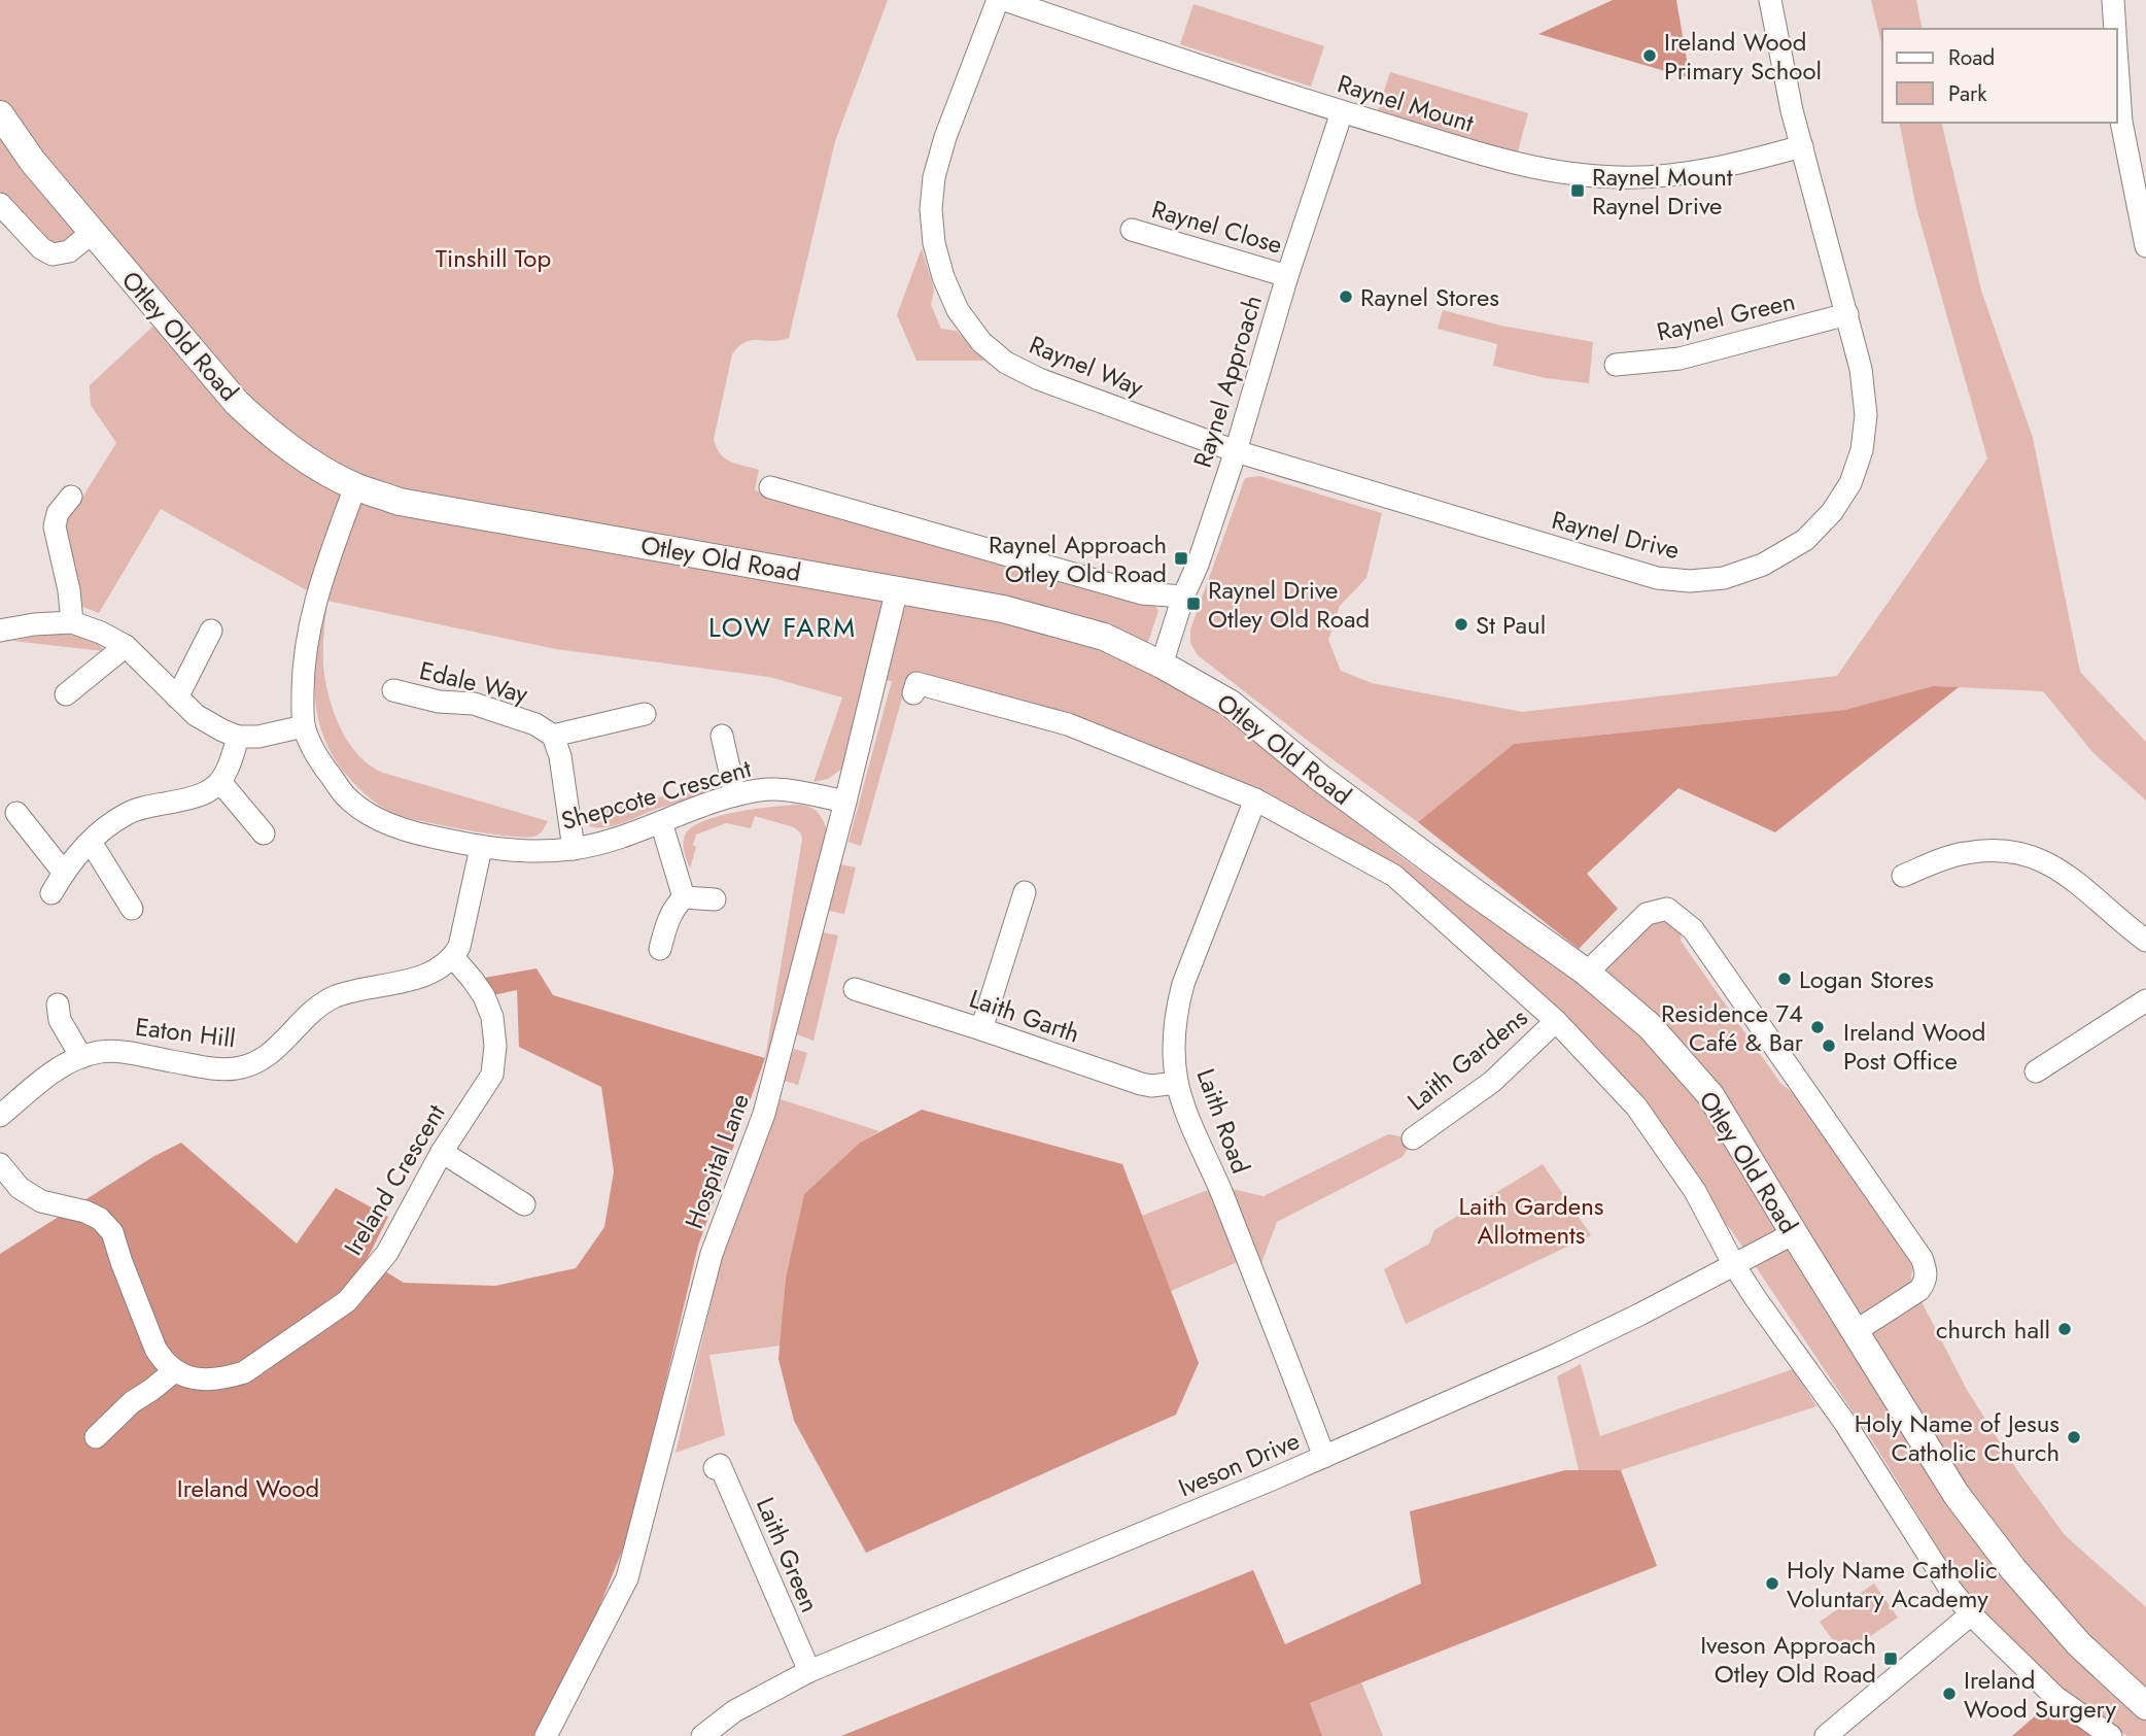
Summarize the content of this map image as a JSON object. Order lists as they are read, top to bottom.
{
  "streets": {
    "street": [
      "Raynel Mount",
      "Raynel Close",
      "Raynel Green",
      "Otley Old Road",
      "Raynel Way",
      "Raynel Approach",
      "Raynel Drive",
      "Edale Way",
      "Shepcote Crescent",
      "Laith Garth",
      "Eaton Hill",
      "Laith Gardens",
      "Laith Road",
      "Hospital Lane",
      "Ireland Crescent",
      "Iveson Drive",
      "Laith Green"
    ]
  },
  "crossings": [
    ["Raynel Mount", "Raynel Approach"],
    ["Raynel Mount", "Raynel Drive"],
    ["Raynel Close", "Raynel Approach"],
    ["Raynel Green", "Raynel Drive"],
    ["Otley Old Road", "Raynel Approach"],
    ["Otley Old Road", "Shepcote Crescent"],
    ["Otley Old Road", "Laith Gardens"],
    ["Otley Old Road", "Laith Road"],
    ["Otley Old Road", "Hospital Lane"],
    ["Otley Old Road", "Iveson Drive"],
    ["Raynel Way", "Raynel Approach"],
    ["Raynel Way", "Raynel Drive"],
    ["Raynel Approach", "Raynel Drive"],
    ["Shepcote Crescent", "Hospital Lane"],
    ["Laith Garth", "Laith Road"],
    ["Eaton Hill", "Ireland Crescent"],
    ["Laith Road", "Iveson Drive"],
    ["Iveson Drive", "Laith Green"]
  ],
  "districts": ["LOW FARM"],
  "parks": ["Tinshill Top", "Laith Gardens Allotments", "Ireland Wood"],
  "places": {
    "other": [
      "Ireland Wood Primary School",
      "Raynel Stores",
      "St Paul",
      "Logan Stores",
      "Residence 74 Café & Bar",
      "Ireland Wood Post Office",
      "church hall",
      "Holy Name of Jesus Catholic Church",
      "Holy Name Catholic Voluntary Academy",
      "Ireland Wood Surgery"
    ],
    "transit": [
      "Raynel Mount Raynel Drive",
      "Raynel Approach Otley Old Road",
      "Raynel Drive Otley Old Road",
      "Iveson Approach Otley Old Road"
    ]
  },
  "legend": ["Road", "Park"]
}
